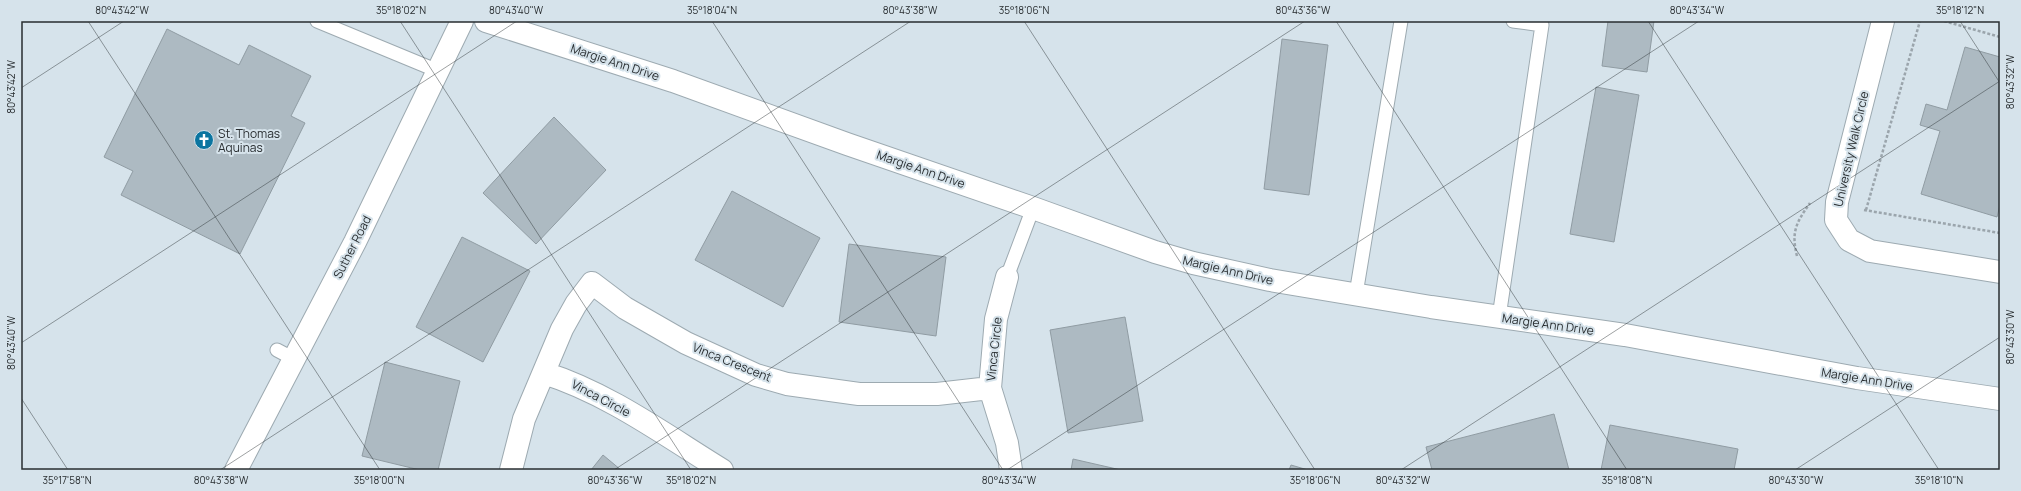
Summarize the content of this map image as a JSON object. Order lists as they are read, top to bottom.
{
  "streets": {
    "street": [
      "Margie Ann Drive",
      "University Walk Circle",
      "Suther Road",
      "Vinca Circle",
      "Vinca Crescent"
    ]
  },
  "crossings": [
    ["Margie Ann Drive", "Vinca Circle"],
    ["Vinca Circle", "Vinca Crescent"]
  ],
  "places": {
    "church": ["St. Thomas Aquinas"]
  },
  "coordinates": [
    "80°43'42\"W",
    "35°18'02\"N",
    "80°43'40\"W",
    "35°18'04\"N",
    "80°43'38\"W",
    "35°18'06\"N",
    "80°43'36\"W",
    "80°43'34\"W",
    "35°18'12\"N",
    "80°43'32\"W",
    "80°43'30\"W",
    "35°17'58\"N",
    "35°18'00\"N",
    "35°18'08\"N",
    "35°18'10\"N"
  ]
}
